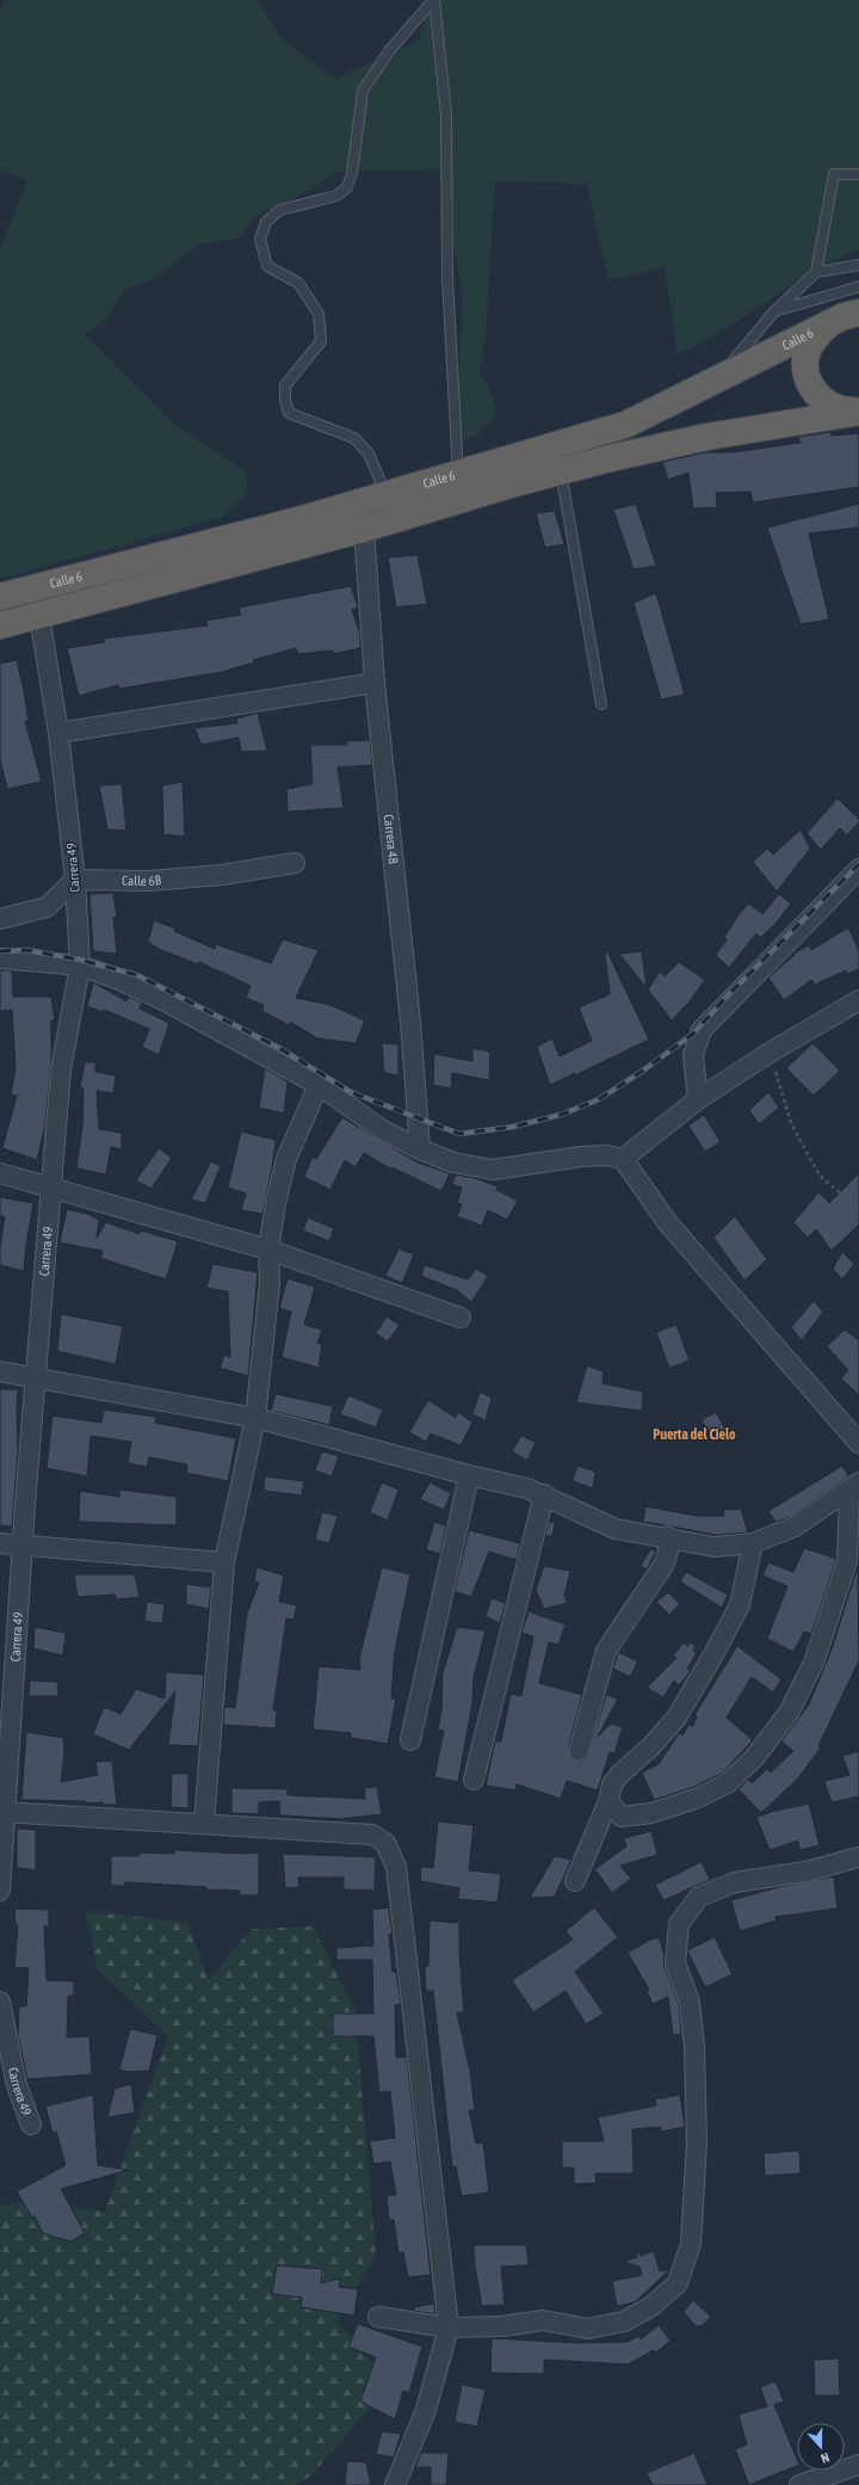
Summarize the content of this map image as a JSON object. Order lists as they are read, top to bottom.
{
  "streets": {
    "highway": ["Calle 6"],
    "street": ["Carrera 48", "Carrera 49", "Calle 6B"]
  },
  "crossings": [
    ["Calle 6", "Carrera 48"],
    ["Calle 6", "Carrera 49"],
    ["Carrera 49", "Calle 6B"]
  ],
  "districts": ["Puerta del Cielo"],
  "north": "bottom"
}
